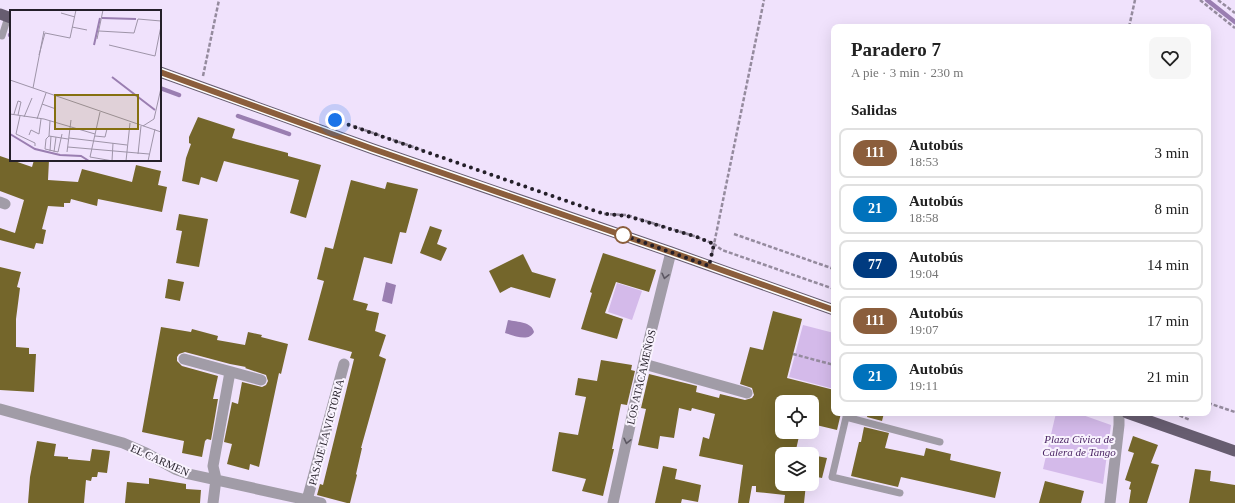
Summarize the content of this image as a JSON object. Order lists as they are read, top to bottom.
{
  "streets": {
    "street": ["LOS ATACAMEÑOS", "PASAJE LA VICTORIA", "EL CARMEN"]
  },
  "crossings": [
    ["PASAJE LA VICTORIA", "EL CARMEN"]
  ],
  "one_way": ["LOS ATACAMEÑOS"],
  "parks": ["Plaza Cívica de Calera de Tango"],
  "lines": ["bus line 111"],
  "page": {
    "heading": [
      ["Paradero 7", "A pie · 3 min · 230 m"],
      "Salidas"
    ],
    "list": [
      {
        "mark": "111",
        "name": "Autobús",
        "note": "18:53",
        "value": "3 min"
      },
      {
        "mark": "21",
        "name": "Autobús",
        "note": "18:58",
        "value": "8 min"
      },
      {
        "mark": "77",
        "name": "Autobús",
        "note": "19:04",
        "value": "14 min"
      },
      {
        "mark": "111",
        "name": "Autobús",
        "note": "19:07",
        "value": "17 min"
      },
      {
        "mark": "21",
        "name": "Autobús",
        "note": "19:11",
        "value": "21 min"
      }
    ]
  }
}
